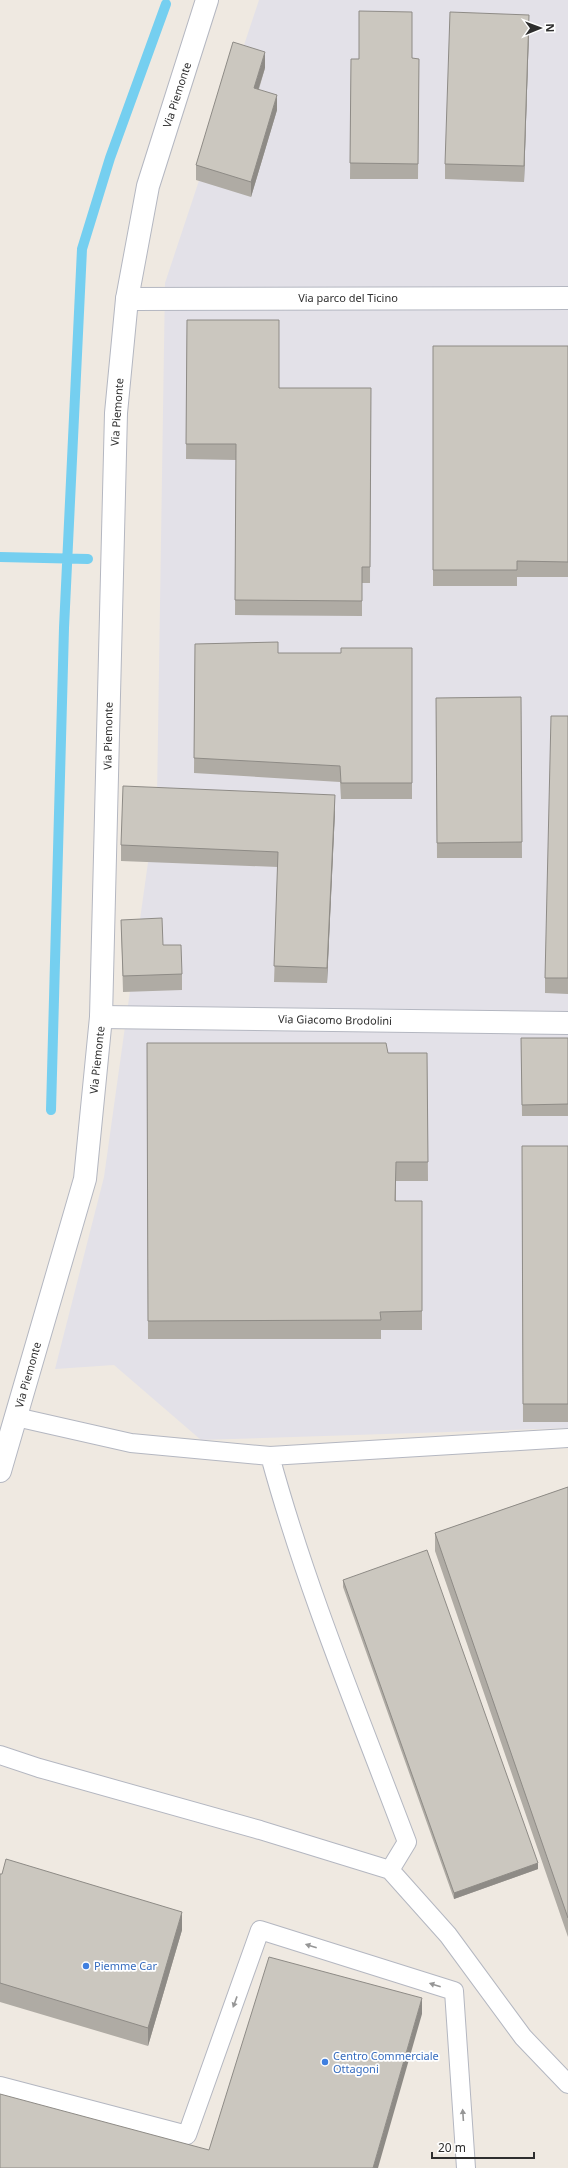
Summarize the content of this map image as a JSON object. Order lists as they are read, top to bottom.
{
  "streets": {
    "street": ["Via Piemonte", "Via parco del Ticino", "Via Giacomo Brodolini"]
  },
  "crossings": [
    ["Via Piemonte", "Via parco del Ticino"],
    ["Via Piemonte", "Via Giacomo Brodolini"]
  ],
  "places": ["Piemme Car", "Centro Commerciale Ottagoni"],
  "scale_bar": "20 m",
  "north": "right"
}
